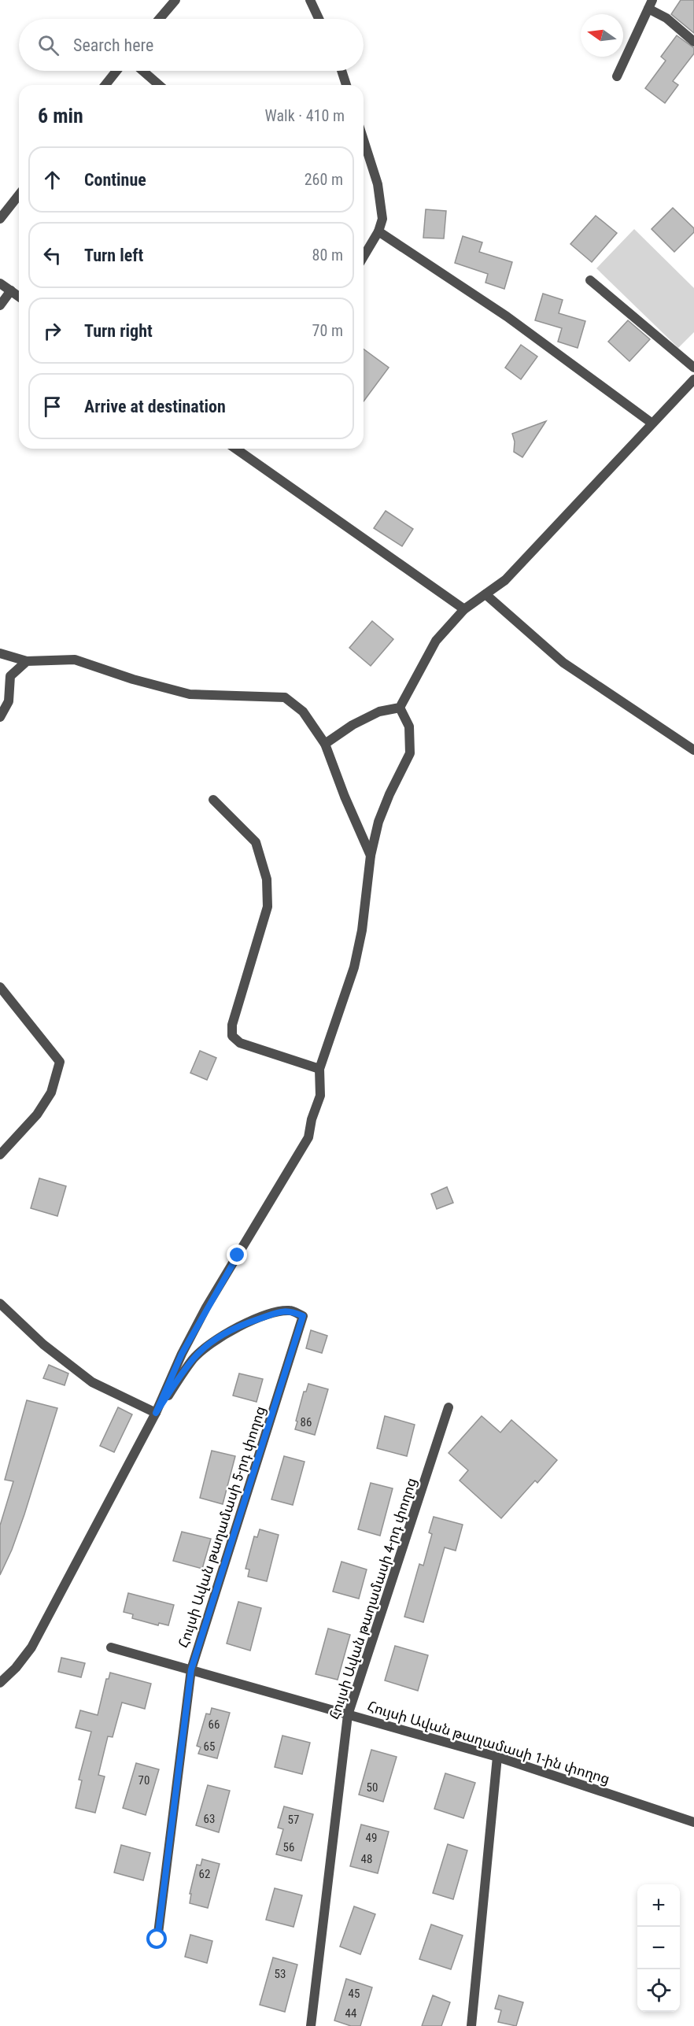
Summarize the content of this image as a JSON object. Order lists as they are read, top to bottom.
{
  "streets": {
    "street": ["Հույսի Ավան թաղամասի 5-րդ փողոց", "Հույսի Ավան թաղամասի 4-րդ փողոց", "Հույսի Ավան թաղամասի 1-ին փողոց"]
  },
  "crossings": [
    ["Հույսի Ավան թաղամասի 5-րդ փողոց", "Հույսի Ավան թաղամասի 1-ին փողոց"],
    ["Հույսի Ավան թաղամասի 4-րդ փողոց", "Հույսի Ավան թաղամասի 1-ին փողոց"]
  ],
  "house_numbers": [
    "86",
    "66",
    "65",
    "70",
    "50",
    "63",
    "57",
    "49",
    "56",
    "48",
    "62",
    "53",
    "45",
    "44"
  ],
  "north": "left",
  "page": {
    "search": "Search here",
    "heading": ["6 min", "Walk · 410 m"],
    "list": [
      ["Continue", "260 m"],
      ["Turn left", "80 m"],
      ["Turn right", "70 m"],
      "Arrive at destination"
    ],
    "map_buttons": ["+", "−"]
  }
}
